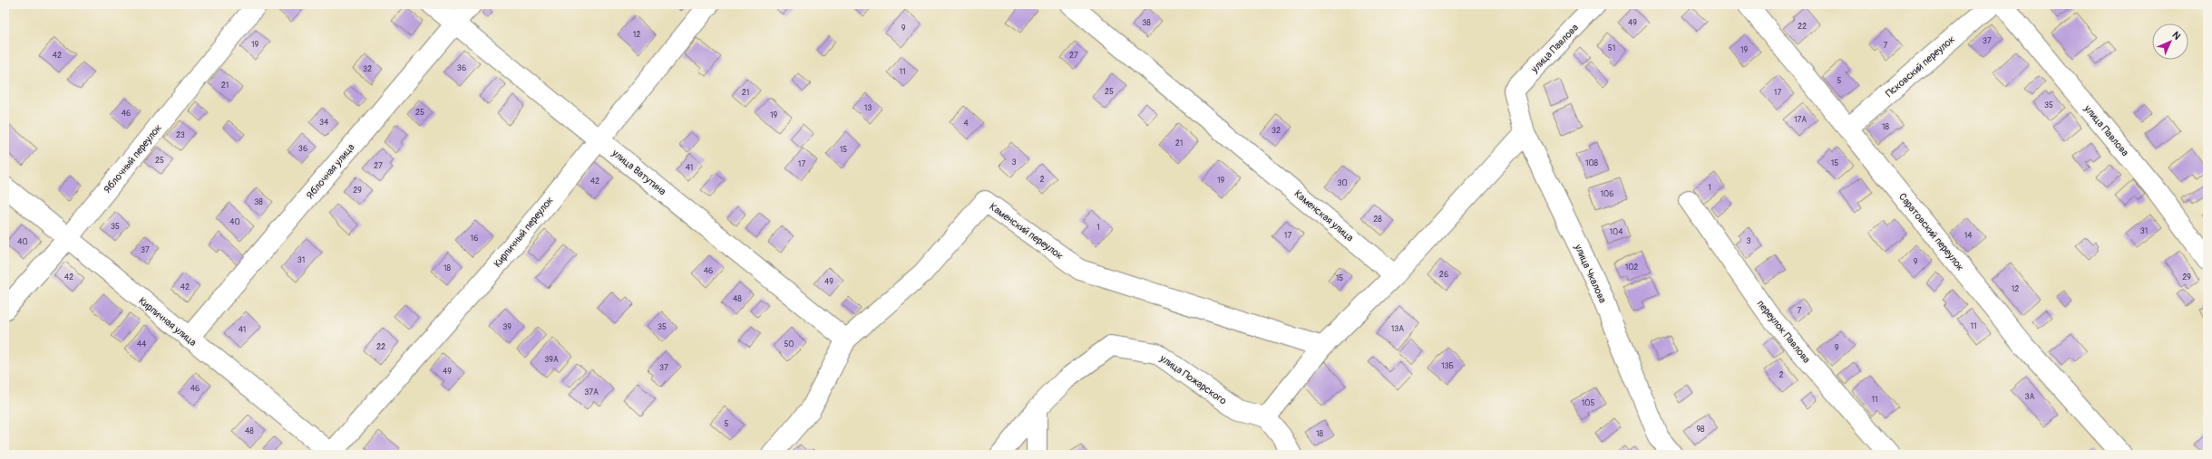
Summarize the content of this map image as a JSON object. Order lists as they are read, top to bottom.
{
  "streets": {
    "street": [
      "улица Павлова",
      "Псковский переулок",
      "Яблочный переулок",
      "Яблочная улица",
      "улица Ватутина",
      "Каменская улица",
      "Каменский переулок",
      "Кирпичный переулок",
      "Саратовский переулок",
      "улица Чкалова",
      "Кирпичная улица",
      "переулок Павлова",
      "улица Пожарского"
    ]
  },
  "crossings": [
    ["улица Павлова", "улица Чкалова"],
    ["Псковский переулок", "Саратовский переулок"],
    ["Яблочный переулок", "Кирпичная улица"],
    ["Яблочная улица", "улица Ватутина"],
    ["Яблочная улица", "Кирпичная улица"],
    ["улица Ватутина", "Каменский переулок"],
    ["улица Ватутина", "Кирпичный переулок"],
    ["Кирпичный переулок", "Кирпичная улица"]
  ],
  "house_numbers": [
    "38",
    "49",
    "22",
    "9",
    "12",
    "37",
    "19",
    "7",
    "51",
    "19",
    "42",
    "27",
    "36",
    "32",
    "11",
    "5",
    "21",
    "25",
    "21",
    "17",
    "35",
    "13",
    "25",
    "46",
    "19",
    "17А",
    "34",
    "4",
    "18",
    "32",
    "23",
    "21",
    "36",
    "15",
    "25",
    "3",
    "108",
    "15",
    "17",
    "27",
    "41",
    "2",
    "19",
    "42",
    "30",
    "1",
    "29",
    "106",
    "38",
    "28",
    "40",
    "35",
    "1",
    "31",
    "104",
    "17",
    "14",
    "16",
    "3",
    "40",
    "37",
    "31",
    "9",
    "102",
    "18",
    "46",
    "26",
    "42",
    "29",
    "15",
    "49",
    "42",
    "12",
    "48",
    "7",
    "11",
    "39",
    "35",
    "13А",
    "41",
    "44",
    "50",
    "22",
    "9",
    "39А",
    "13Б",
    "37",
    "49",
    "2",
    "46",
    "37А",
    "3А",
    "11",
    "105",
    "5",
    "98",
    "48",
    "18"
  ],
  "north": "top right"
}
